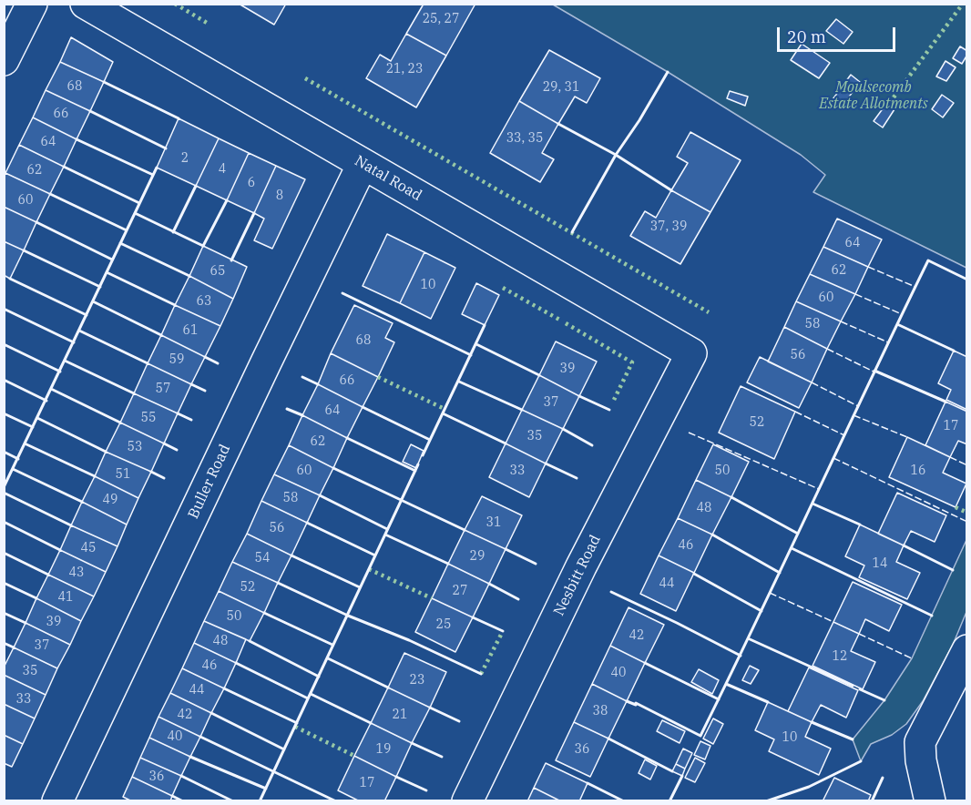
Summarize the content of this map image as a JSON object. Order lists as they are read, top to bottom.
{
  "streets": {
    "street": ["Natal Road", "Buller Road", "Nesbitt Road"]
  },
  "crossings": [
    ["Natal Road", "Buller Road"],
    ["Natal Road", "Nesbitt Road"]
  ],
  "parks": ["Moulsecomb Estate Allotments"],
  "house_numbers": [
    "25, 27",
    "21, 23",
    "68",
    "29, 31",
    "66",
    "33, 35",
    "64",
    "2",
    "4",
    "62",
    "6",
    "8",
    "60",
    "37, 39",
    "64",
    "62",
    "65",
    "10",
    "60",
    "63",
    "58",
    "61",
    "68",
    "56",
    "59",
    "39",
    "66",
    "57",
    "37",
    "64",
    "55",
    "52",
    "17",
    "35",
    "62",
    "53",
    "60",
    "33",
    "50",
    "16",
    "51",
    "58",
    "49",
    "48",
    "31",
    "56",
    "46",
    "45",
    "29",
    "54",
    "14",
    "43",
    "44",
    "52",
    "27",
    "41",
    "50",
    "39",
    "25",
    "42",
    "48",
    "37",
    "12",
    "46",
    "35",
    "40",
    "23",
    "44",
    "33",
    "38",
    "42",
    "21",
    "40",
    "10",
    "19",
    "36",
    "36",
    "17"
  ],
  "scale_bar": "20 m"
}
